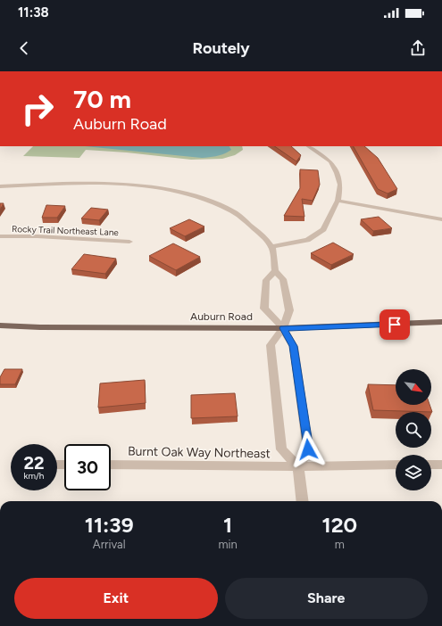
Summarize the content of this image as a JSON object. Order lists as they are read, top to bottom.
{
  "streets": {
    "main road": ["Auburn Road"],
    "street": ["Rocky Trail Northeast Lane", "Burnt Oak Way Northeast"]
  },
  "north": "bottom right",
  "page": {
    "status": "11:38",
    "header": "Routely",
    "turn": ["70 m", "Auburn Road"],
    "speed": "22 km/h",
    "limit": "30",
    "eta": [
      "11:39",
      "Arrival",
      "1",
      "min",
      "120",
      "m"
    ],
    "buttons": ["Exit", "Share"]
  }
}
